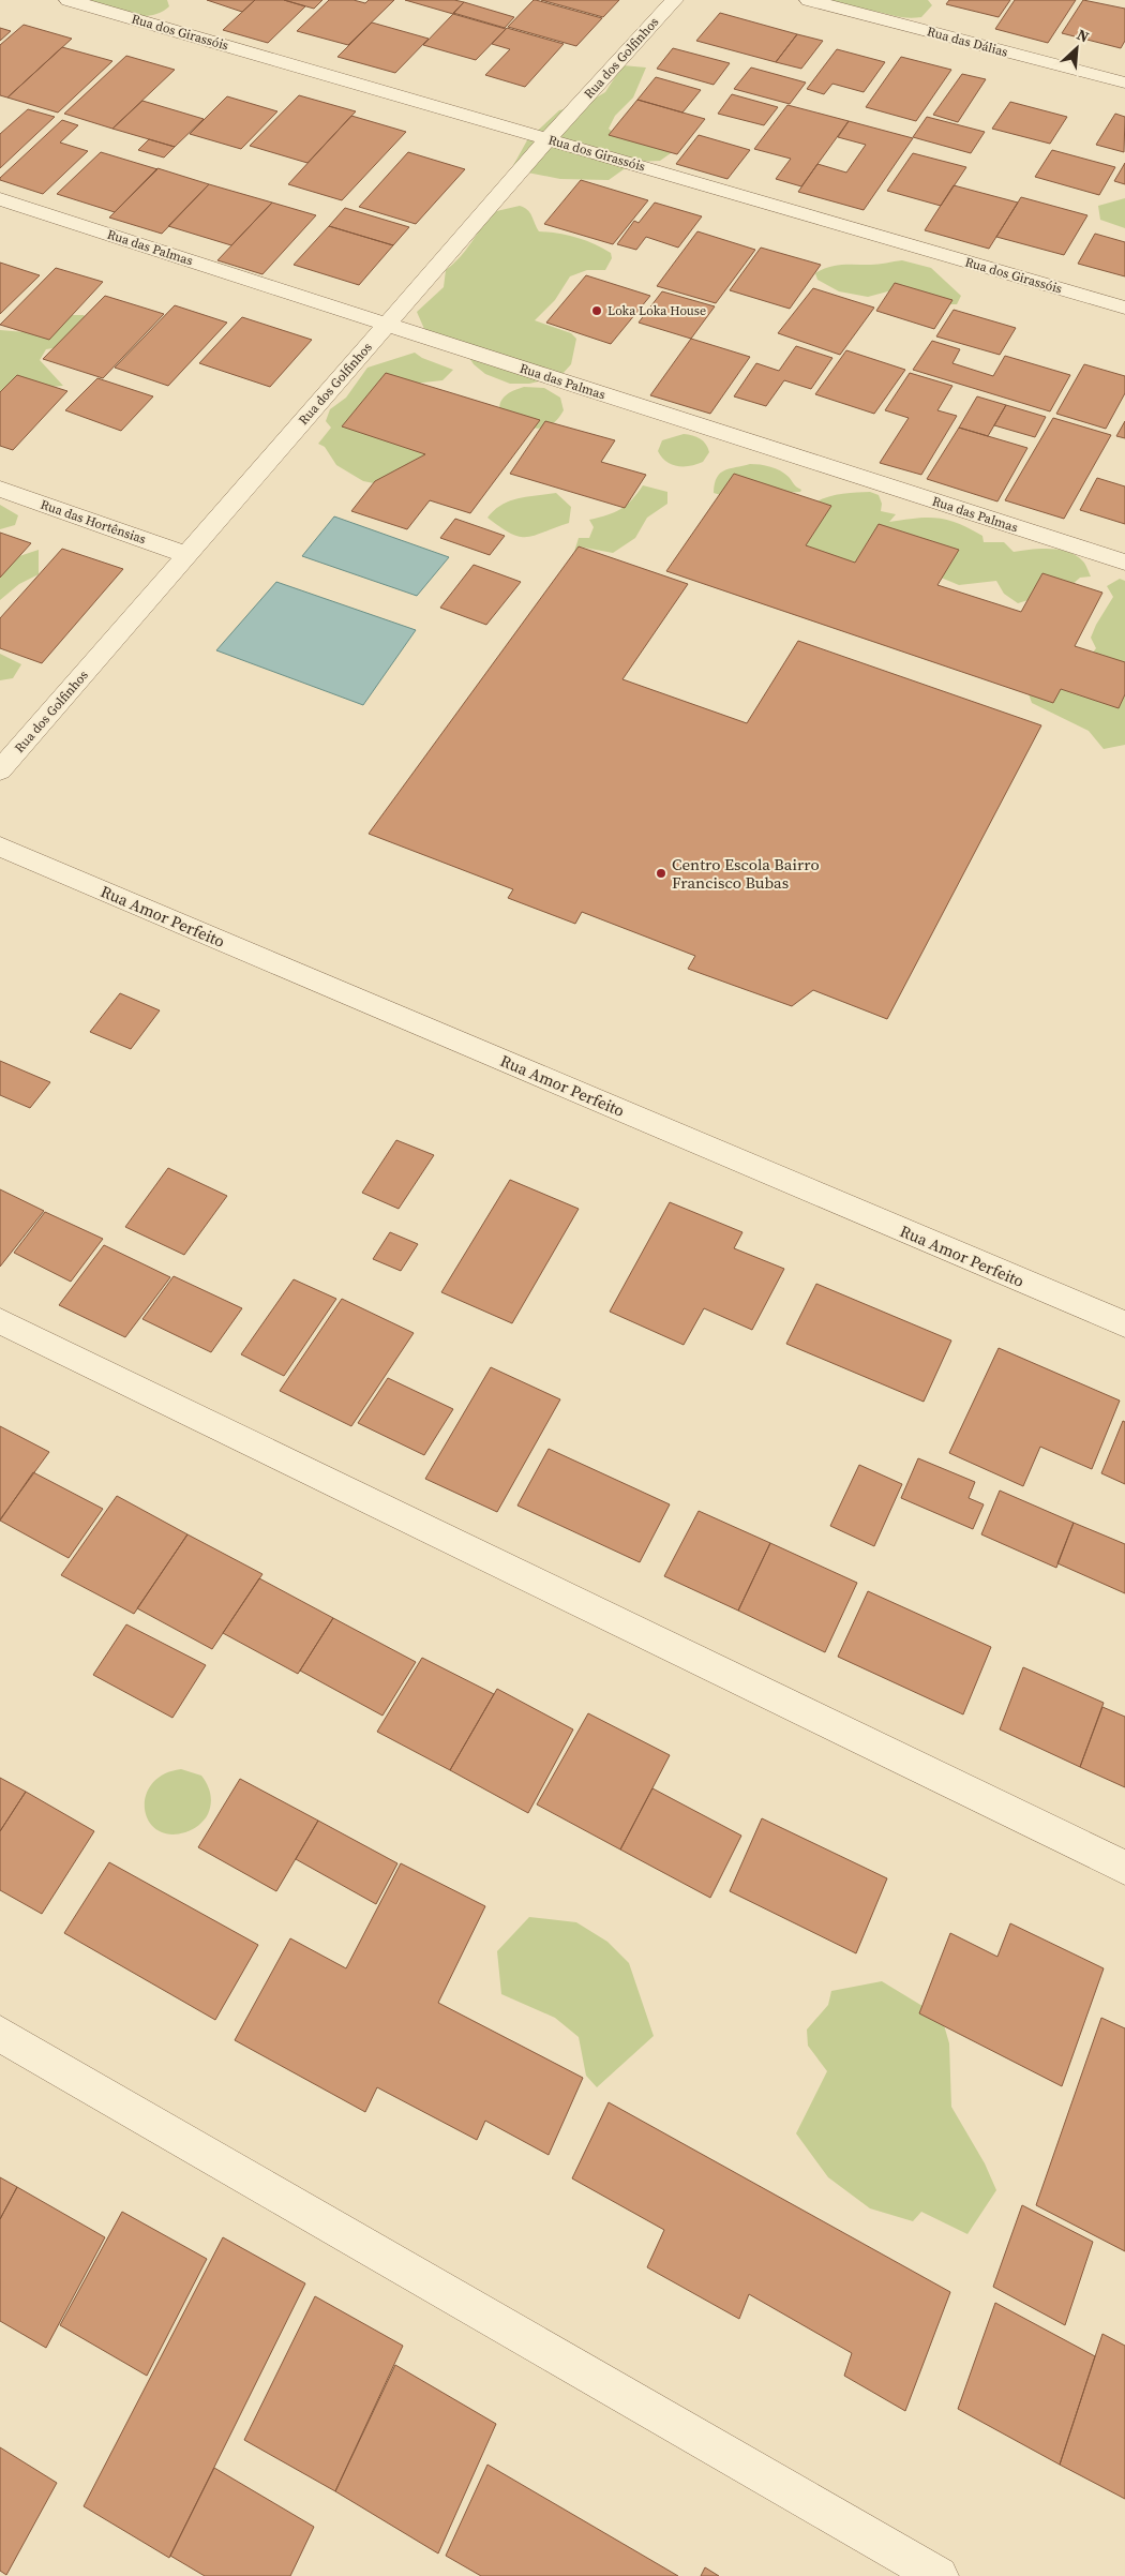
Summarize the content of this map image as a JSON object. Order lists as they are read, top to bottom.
{
  "streets": {
    "street": [
      "Rua dos Girassóis",
      "Rua das Dálias",
      "Rua dos Golfinhos",
      "Rua das Palmas",
      "Rua das Hortênsias",
      "Rua Amor Perfeito"
    ]
  },
  "crossings": [
    ["Rua dos Girassóis", "Rua dos Golfinhos"],
    ["Rua dos Golfinhos", "Rua das Palmas"],
    ["Rua dos Golfinhos", "Rua das Hortênsias"]
  ],
  "places": ["Loka Loka House", "Centro Escola Bairro Francisco Bubas"],
  "north": "top right"
}
